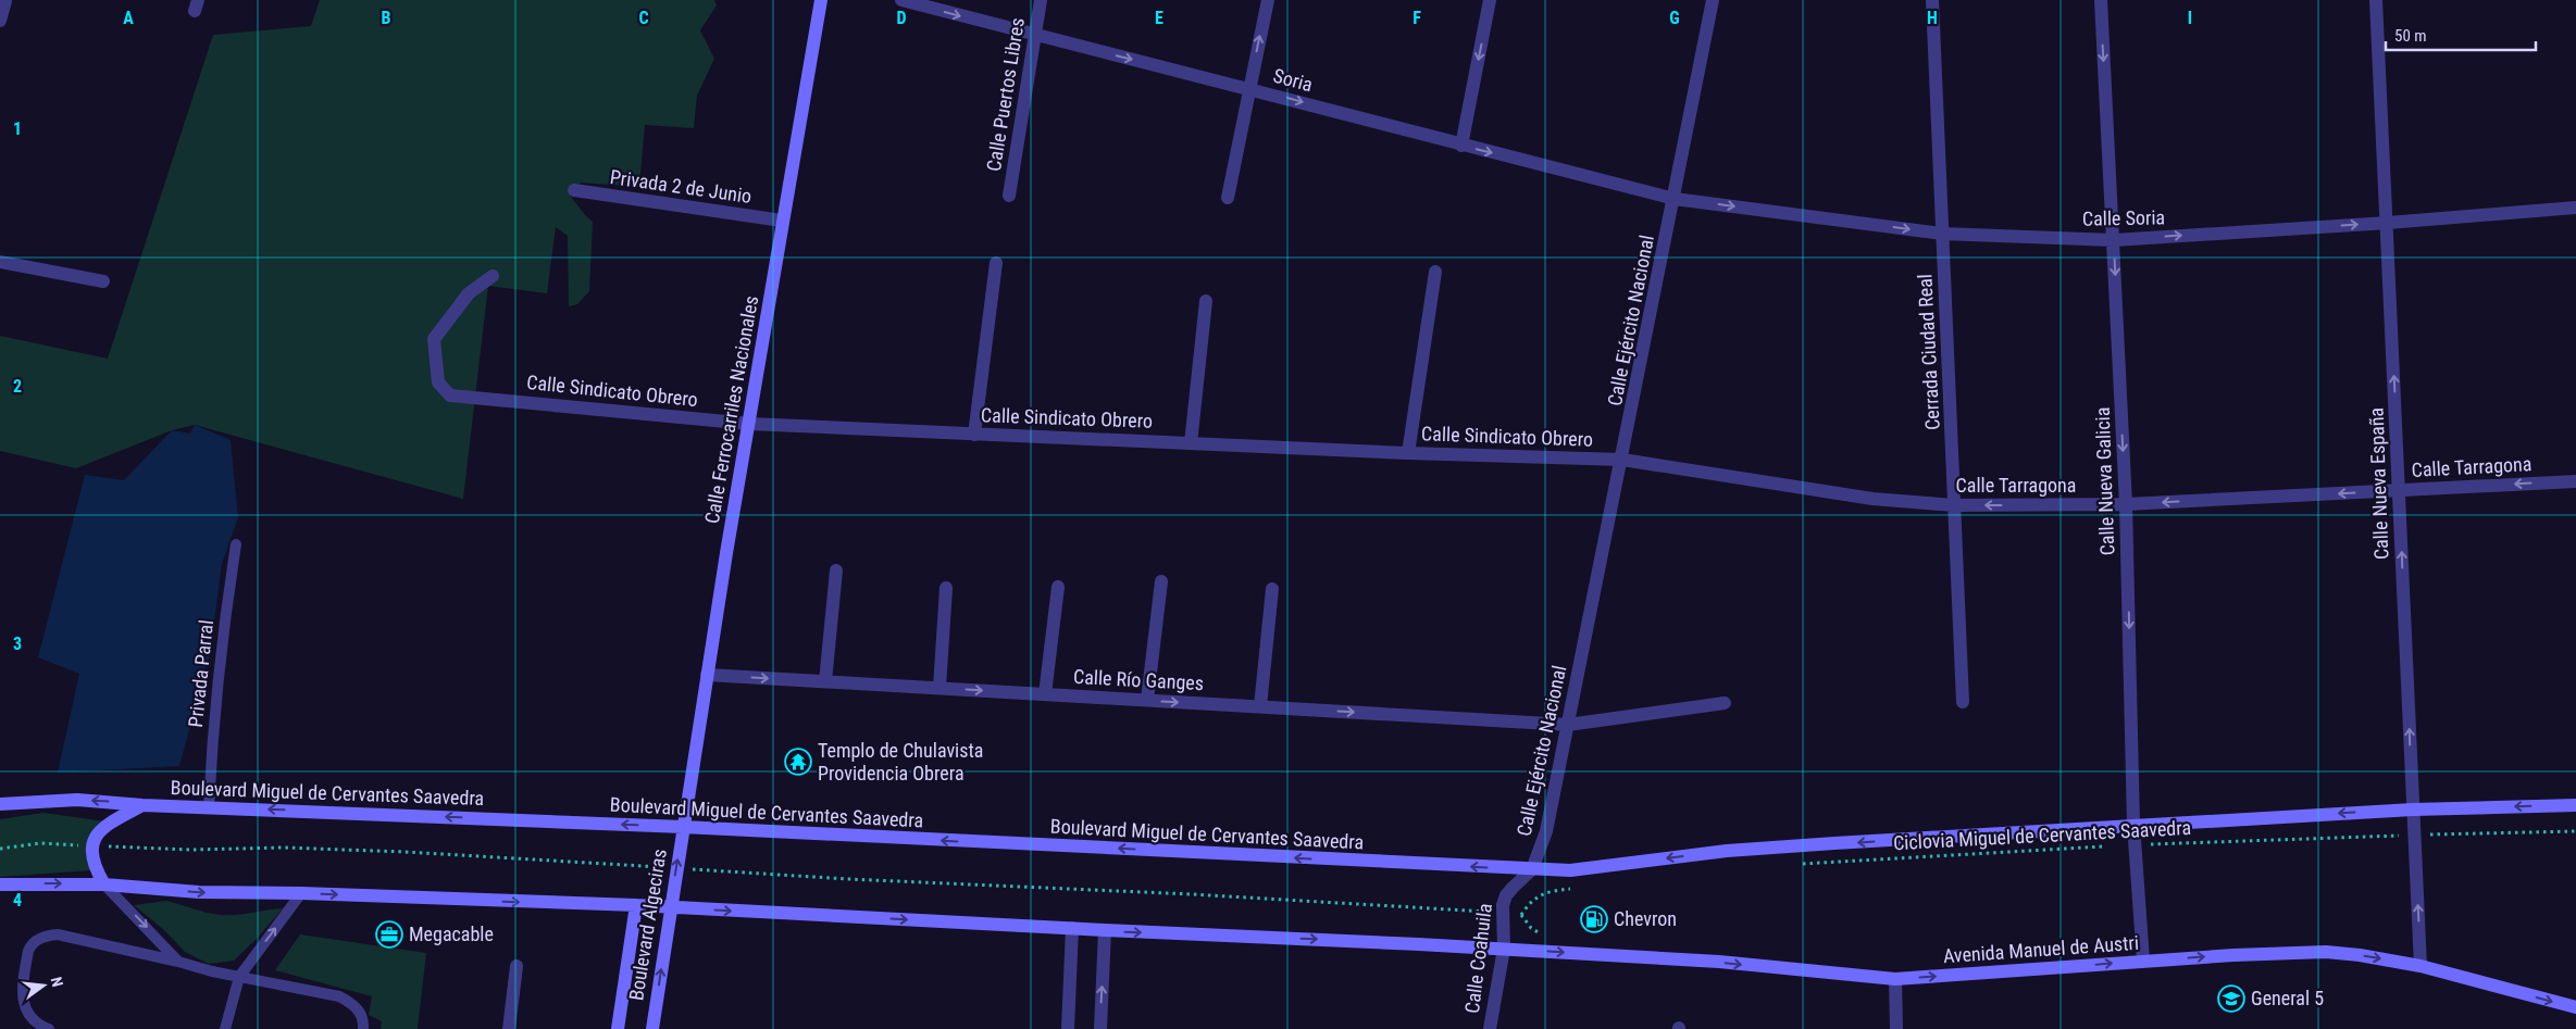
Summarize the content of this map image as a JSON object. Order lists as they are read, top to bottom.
{
  "streets": {
    "main road": [
      "Calle Ferrocarriles Nacionales",
      "Boulevard Miguel de Cervantes Saavedra",
      "Boulevard Algeciras",
      "Avenida Manuel de Austri"
    ],
    "street": [
      "Soria",
      "Calle Puertos Libres",
      "Privada 2 de Junio",
      "Calle Soria",
      "Calle Ejército Nacional",
      "Cerrada Ciudad Real",
      "Calle Sindicato Obrero",
      "Calle Tarragona",
      "Calle Nueva Galicia",
      "Calle Nueva España",
      "Calle Río Ganges",
      "Calle Coahuila"
    ],
    "lane": ["Privada Parral"],
    "path": ["Ciclovia Miguel de Cervantes Saavedra"]
  },
  "crossings": [
    ["Soria", "Calle Puertos Libres"],
    ["Soria", "Calle Soria"],
    ["Soria", "Calle Ejército Nacional"],
    ["Privada 2 de Junio", "Calle Ferrocarriles Nacionales"],
    ["Calle Soria", "Calle Ejército Nacional"],
    ["Calle Soria", "Cerrada Ciudad Real"],
    ["Calle Soria", "Calle Nueva Galicia"],
    ["Calle Soria", "Calle Nueva España"],
    ["Calle Ejército Nacional", "Calle Sindicato Obrero"],
    ["Calle Ejército Nacional", "Calle Tarragona"],
    ["Calle Ejército Nacional", "Calle Río Ganges"],
    ["Calle Ejército Nacional", "Boulevard Miguel de Cervantes Saavedra"],
    ["Calle Ejército Nacional", "Calle Coahuila"],
    ["Cerrada Ciudad Real", "Calle Tarragona"],
    ["Calle Sindicato Obrero", "Calle Ferrocarriles Nacionales"],
    ["Calle Sindicato Obrero", "Calle Tarragona"],
    ["Calle Ferrocarriles Nacionales", "Calle Río Ganges"],
    ["Calle Ferrocarriles Nacionales", "Boulevard Miguel de Cervantes Saavedra"],
    ["Calle Ferrocarriles Nacionales", "Boulevard Algeciras"],
    ["Calle Tarragona", "Calle Nueva Galicia"],
    ["Calle Tarragona", "Calle Nueva España"],
    ["Calle Nueva Galicia", "Boulevard Miguel de Cervantes Saavedra"],
    ["Calle Nueva Galicia", "Ciclovia Miguel de Cervantes Saavedra"],
    ["Calle Nueva Galicia", "Avenida Manuel de Austri"],
    ["Calle Nueva España", "Boulevard Miguel de Cervantes Saavedra"],
    ["Calle Nueva España", "Ciclovia Miguel de Cervantes Saavedra"],
    ["Calle Nueva España", "Avenida Manuel de Austri"],
    ["Privada Parral", "Boulevard Miguel de Cervantes Saavedra"],
    ["Boulevard Miguel de Cervantes Saavedra", "Boulevard Algeciras"],
    ["Boulevard Miguel de Cervantes Saavedra", "Calle Coahuila"],
    ["Avenida Manuel de Austri", "Calle Coahuila"]
  ],
  "one_way": [
    "Soria",
    "Calle Soria",
    "Calle Tarragona",
    "Calle Nueva Galicia",
    "Calle Nueva España",
    "Calle Río Ganges",
    "Avenida Manuel de Austri"
  ],
  "places": {
    "temple": ["Templo de Chulavista Providencia Obrera"],
    "fuel station": ["Chevron"],
    "office": ["Megacable"],
    "school or university": ["General 5"]
  },
  "scale_bar": "50 m",
  "north": "right",
  "grid": {
    "columns": [
      "A",
      "B",
      "C",
      "D",
      "E",
      "F",
      "G",
      "H",
      "I"
    ],
    "rows": [
      "1",
      "2",
      "3",
      "4"
    ]
  }
}
